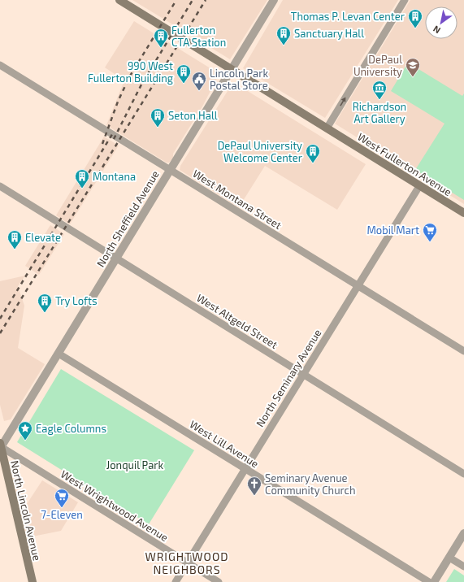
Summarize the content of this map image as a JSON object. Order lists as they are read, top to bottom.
{
  "streets": {
    "main road": ["West Fullerton Avenue", "North Lincoln Avenue"],
    "street": [
      "West Montana Street",
      "North Sheffield Avenue",
      "West Altgeld Street",
      "North Seminary Avenue",
      "West Lill Avenue",
      "West Wrightwood Avenue"
    ]
  },
  "crossings": [
    ["West Fullerton Avenue", "North Sheffield Avenue"],
    ["West Fullerton Avenue", "North Seminary Avenue"],
    ["West Montana Street", "North Sheffield Avenue"],
    ["West Montana Street", "North Seminary Avenue"],
    ["North Sheffield Avenue", "West Altgeld Street"],
    ["North Sheffield Avenue", "West Lill Avenue"],
    ["North Sheffield Avenue", "West Wrightwood Avenue"],
    ["North Sheffield Avenue", "North Lincoln Avenue"],
    ["West Altgeld Street", "North Seminary Avenue"],
    ["North Seminary Avenue", "West Lill Avenue"],
    ["North Seminary Avenue", "West Wrightwood Avenue"],
    ["West Wrightwood Avenue", "North Lincoln Avenue"]
  ],
  "districts": ["WRIGHTWOOD NEIGHBORS"],
  "parks": ["Jonquil Park"],
  "places": {
    "building": [
      "Thomas P. Levan Center",
      "Sanctuary Hall",
      "Fullerton CTA Station",
      "990 West Fullerton Building",
      "Seton Hall",
      "DePaul University Welcome Center",
      "Montana",
      "Elevate",
      "Try Lofts"
    ],
    "school or university": ["DePaul University"],
    "public building": ["Lincoln Park Postal Store"],
    "museum": ["Richardson Art Gallery"],
    "supermarket": ["Mobil Mart", "7-Eleven"],
    "place": ["Eagle Columns"],
    "church": ["Seminary Avenue Community Church"]
  },
  "north": "bottom left"
}
